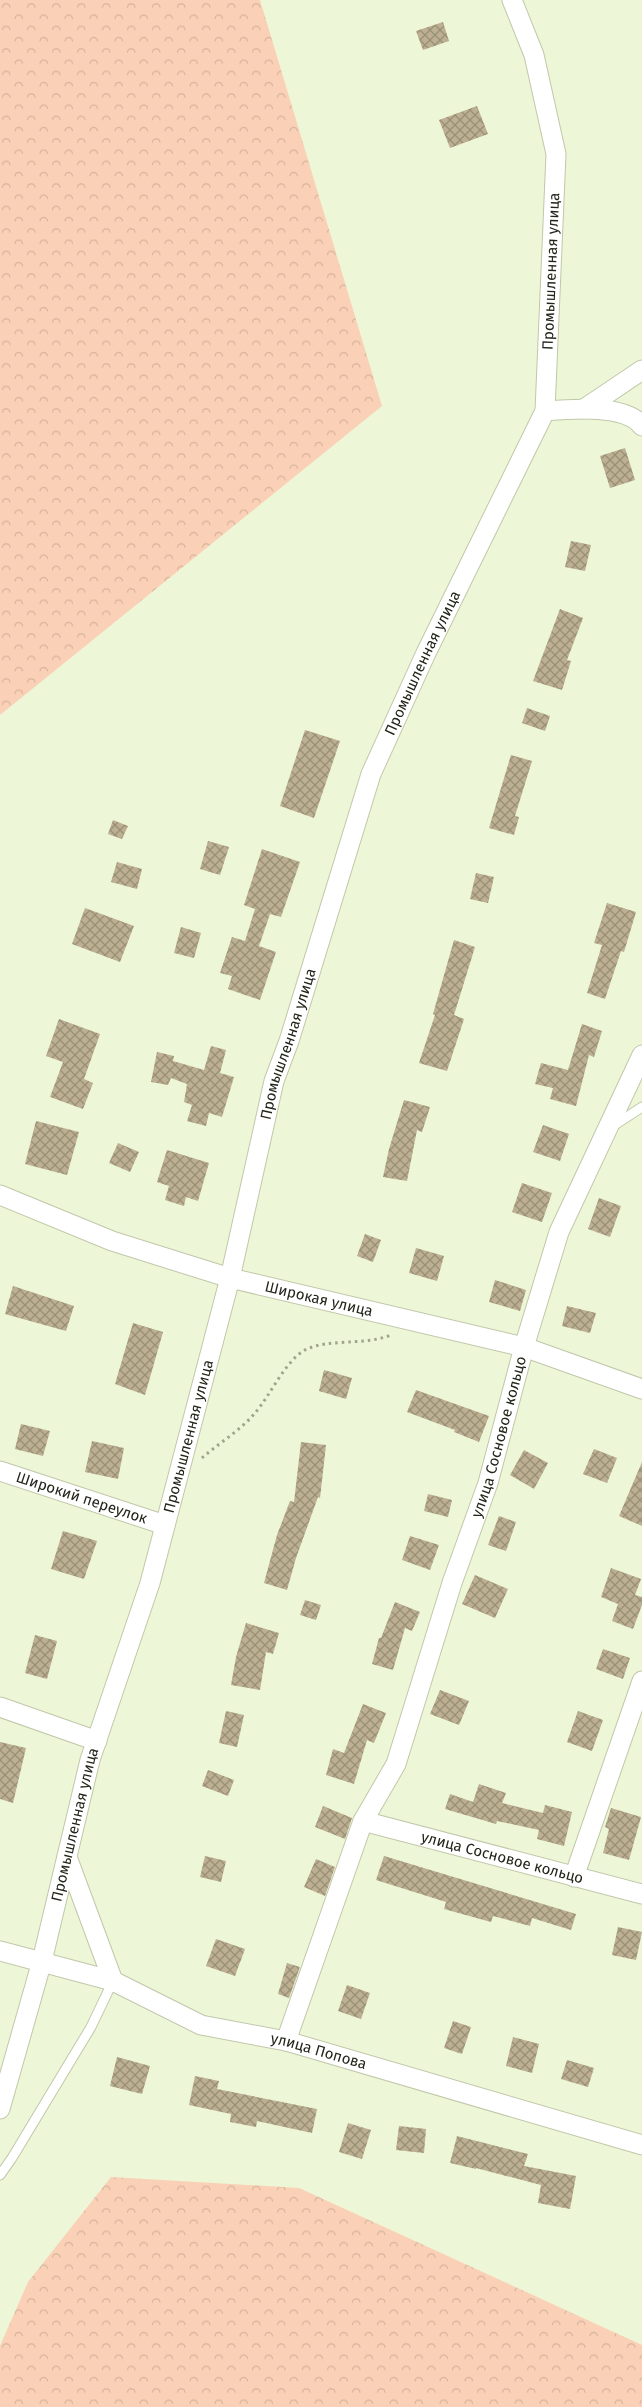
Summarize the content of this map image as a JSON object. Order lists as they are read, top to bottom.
{
  "streets": {
    "street": [
      "Промышленная улица",
      "Широкая улица",
      "улица Сосновое кольцо",
      "Широкий переулок",
      "улица Попова"
    ]
  },
  "crossings": [
    ["Промышленная улица", "Широкая улица"],
    ["Промышленная улица", "Широкий переулок"],
    ["Промышленная улица", "улица Попова"],
    ["Широкая улица", "улица Сосновое кольцо"],
    ["улица Сосновое кольцо", "улица Попова"]
  ]
}
